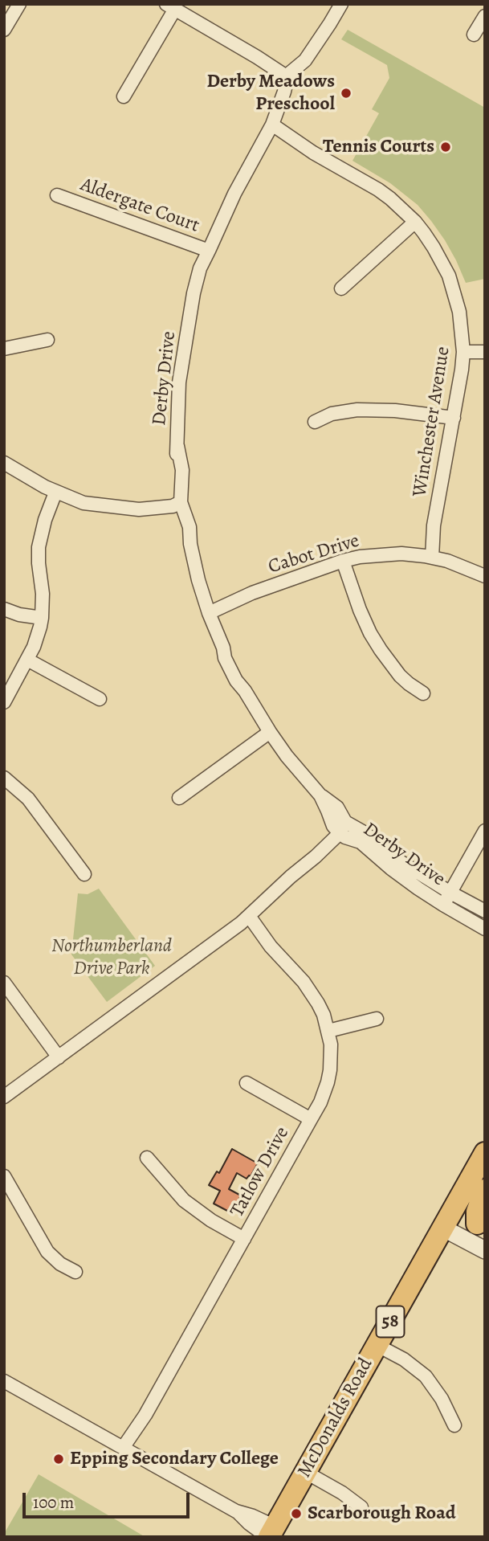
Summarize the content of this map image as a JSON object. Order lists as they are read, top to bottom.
{
  "streets": {
    "main road": ["58", "McDonalds Road"],
    "street": [
      "Aldergate Court",
      "Derby Drive",
      "Winchester Avenue",
      "Cabot Drive",
      "Tatlow Drive"
    ]
  },
  "crossings": [
    ["Aldergate Court", "Derby Drive"],
    ["Derby Drive", "Winchester Avenue"],
    ["Derby Drive", "Cabot Drive"],
    ["Winchester Avenue", "Cabot Drive"]
  ],
  "parks": ["Northumberland Drive Park"],
  "places": [
    "Derby Meadows Preschool",
    "Tennis Courts",
    "Epping Secondary College",
    "Scarborough Road"
  ],
  "scale_bar": "100 m"
}
